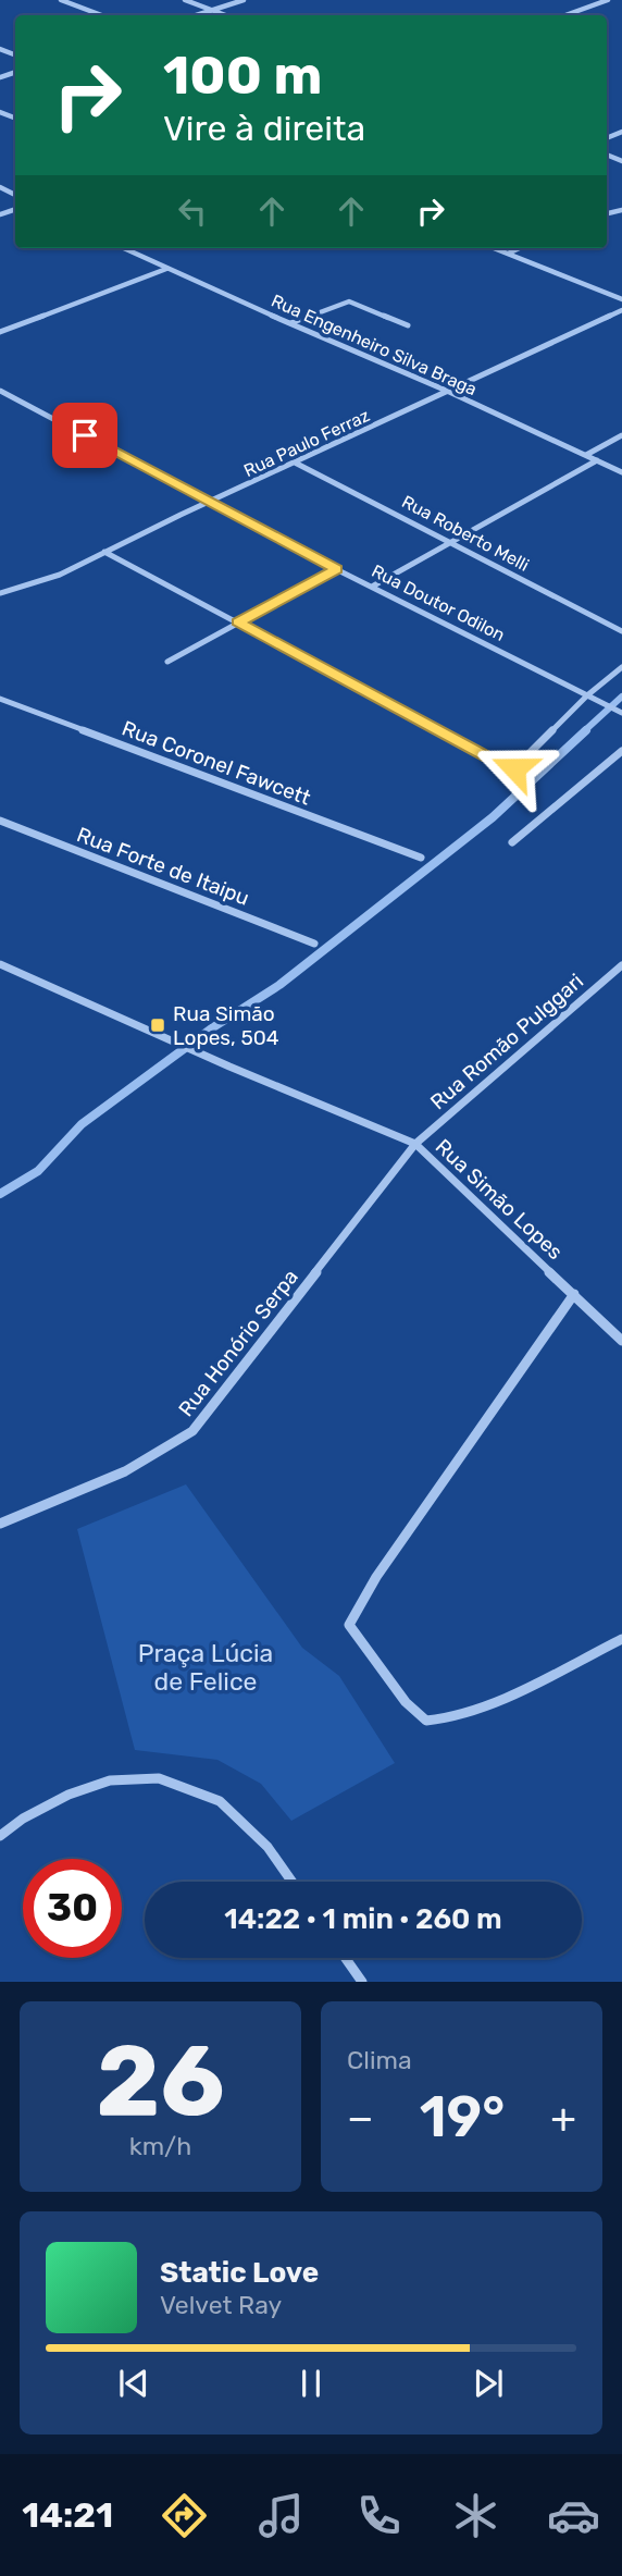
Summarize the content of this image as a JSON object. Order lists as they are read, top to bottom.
{
  "streets": {
    "street": [
      "Rua Engenheiro Silva Braga",
      "Rua Paulo Ferraz",
      "Rua Roberto Melli",
      "Rua Doutor Odilon",
      "Rua Coronel Fawcett",
      "Rua Forte de Itaipu",
      "Rua Romão Pulggari",
      "Rua Simão Lopes",
      "Rua Honório Serpa"
    ]
  },
  "crossings": [
    ["Rua Engenheiro Silva Braga", "Rua Paulo Ferraz"],
    ["Rua Paulo Ferraz", "Rua Roberto Melli"],
    ["Rua Paulo Ferraz", "Rua Doutor Odilon"],
    ["Rua Romão Pulggari", "Rua Simão Lopes"],
    ["Rua Romão Pulggari", "Rua Honório Serpa"],
    ["Rua Simão Lopes", "Rua Honório Serpa"]
  ],
  "parks": ["Praça Lúcia de Felice"],
  "places": {
    "transit": ["Rua Simão Lopes, 504"]
  },
  "page": {
    "turn": ["100 m", "Vire à direita"],
    "limit": "30",
    "trip": "14:22 · 1 min · 260 m",
    "tile": [
      ["26", "km/h"],
      "Clima"
    ],
    "heat": ["−", "19°", "+"],
    "song": ["Static Love", "Velvet Ray"],
    "tabs": "14:21"
  }
}
